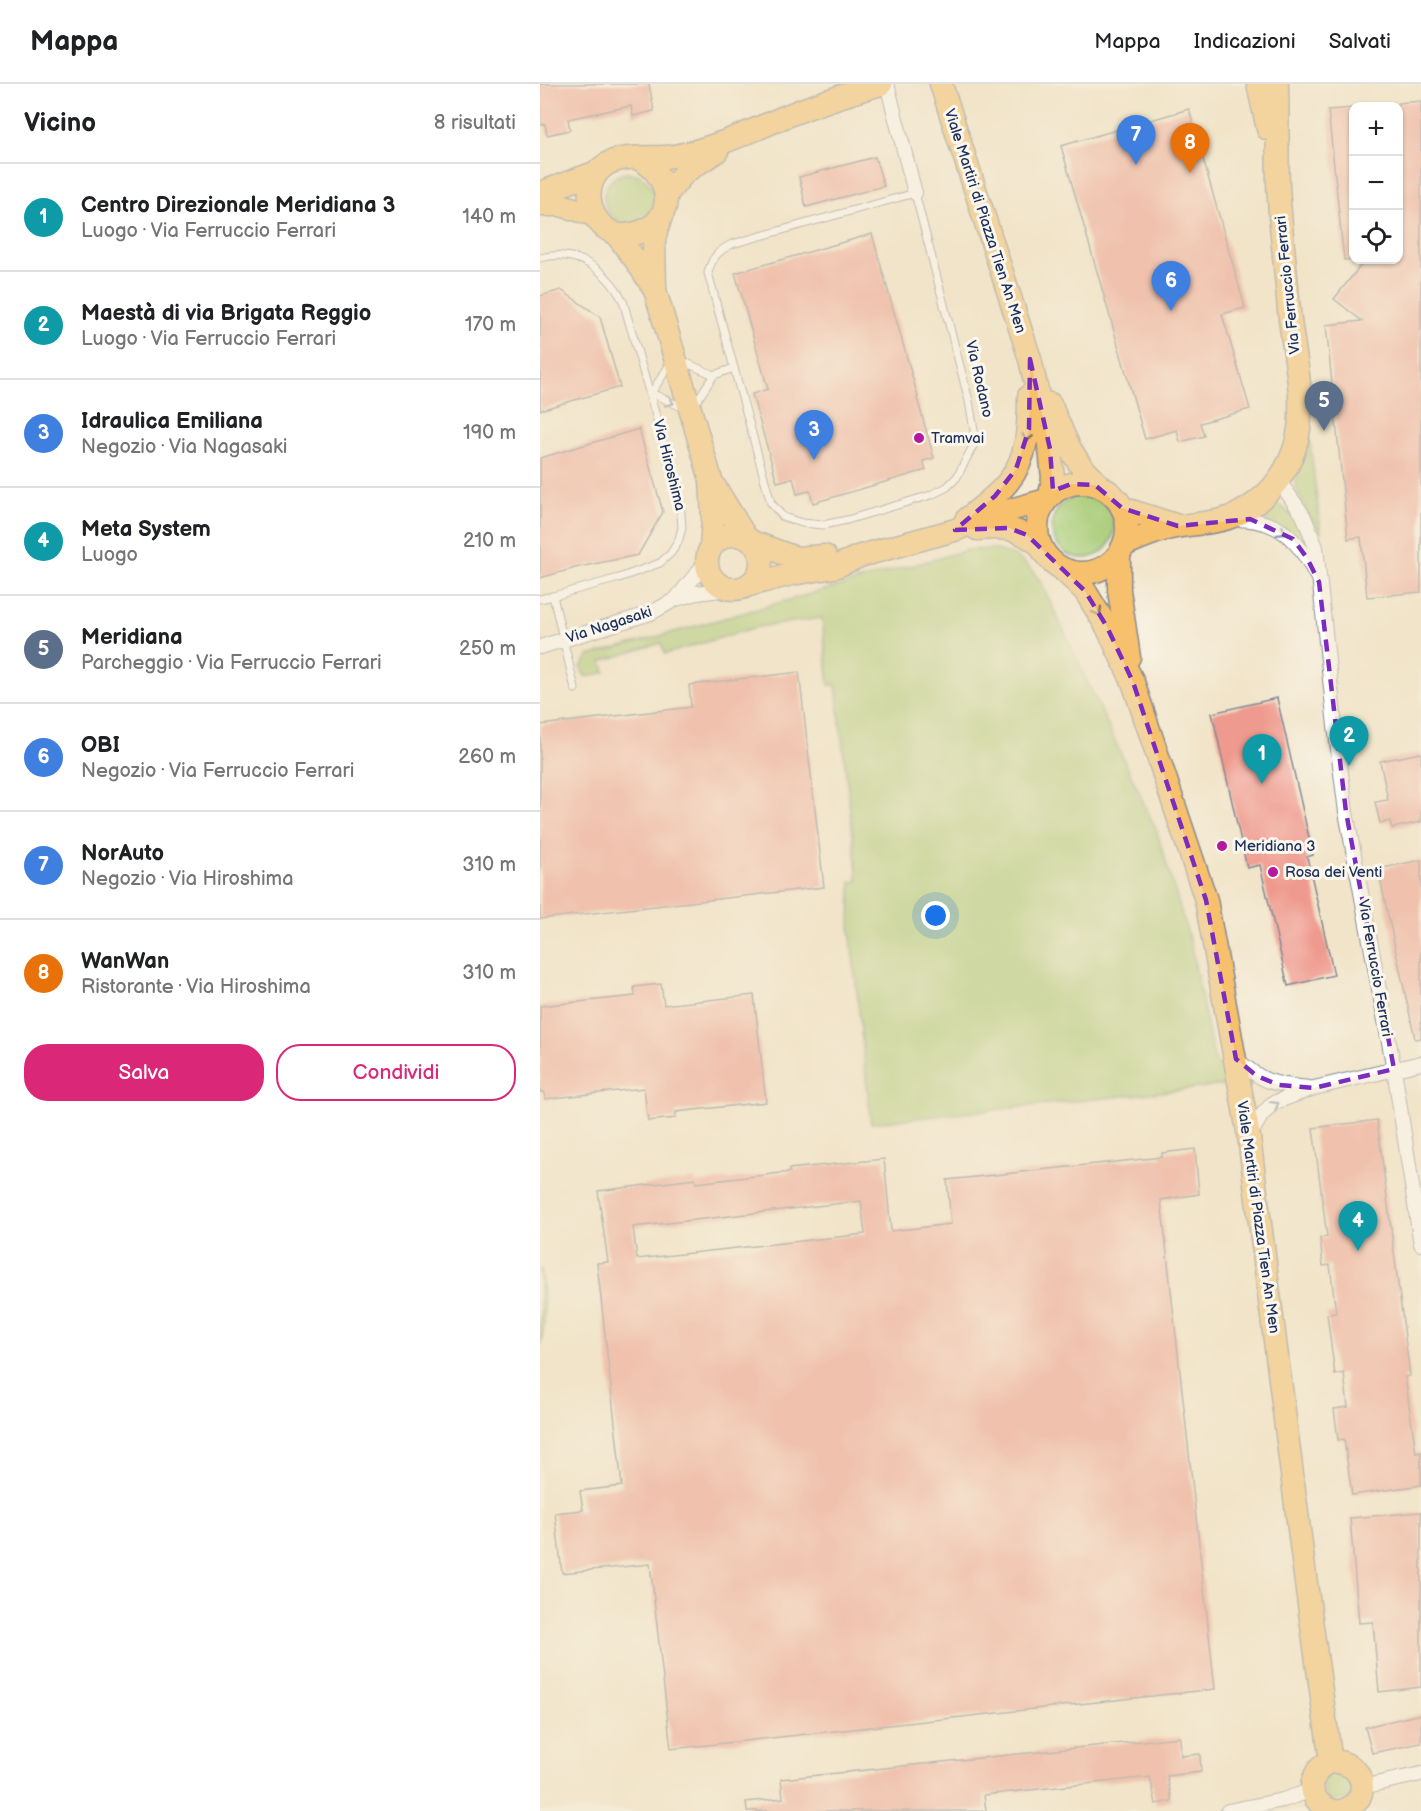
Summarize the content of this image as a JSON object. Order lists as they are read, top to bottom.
{
  "streets": {
    "main road": ["Viale Martiri di Piazza Tien An Men", "Via Ferruccio Ferrari", "Via Nagasaki"],
    "street": ["Via Rodano"],
    "lane": ["Via Hiroshima"]
  },
  "crossings": [
    ["Viale Martiri di Piazza Tien An Men", "Via Nagasaki"]
  ],
  "places": ["Tramvai", "Meridiana 3", "Rosa dei Venti"],
  "page": {
    "header": "Mappa",
    "nav": ["Mappa", "Indicazioni", "Salvati"],
    "heading": ["Vicino", "8 risultati"],
    "map_buttons": ["+", "−"],
    "pins": [
      "7",
      "8",
      "6",
      "5",
      "3",
      "2",
      "1",
      "4"
    ],
    "list": [
      {
        "mark": "1",
        "name": "Centro Direzionale Meridiana 3",
        "note": "Luogo · Via Ferruccio Ferrari",
        "value": "140 m"
      },
      {
        "mark": "2",
        "name": "Maestà di via Brigata Reggio",
        "note": "Luogo · Via Ferruccio Ferrari",
        "value": "170 m"
      },
      {
        "mark": "3",
        "name": "Idraulica Emiliana",
        "note": "Negozio · Via Nagasaki",
        "value": "190 m"
      },
      {
        "mark": "4",
        "name": "Meta System",
        "note": "Luogo",
        "value": "210 m"
      },
      {
        "mark": "5",
        "name": "Meridiana",
        "note": "Parcheggio · Via Ferruccio Ferrari",
        "value": "250 m"
      },
      {
        "mark": "6",
        "name": "OBI",
        "note": "Negozio · Via Ferruccio Ferrari",
        "value": "260 m"
      },
      {
        "mark": "7",
        "name": "NorAuto",
        "note": "Negozio · Via Hiroshima",
        "value": "310 m"
      },
      {
        "mark": "8",
        "name": "WanWan",
        "note": "Ristorante · Via Hiroshima",
        "value": "310 m"
      }
    ],
    "buttons": ["Salva", "Condividi"]
  }
}
